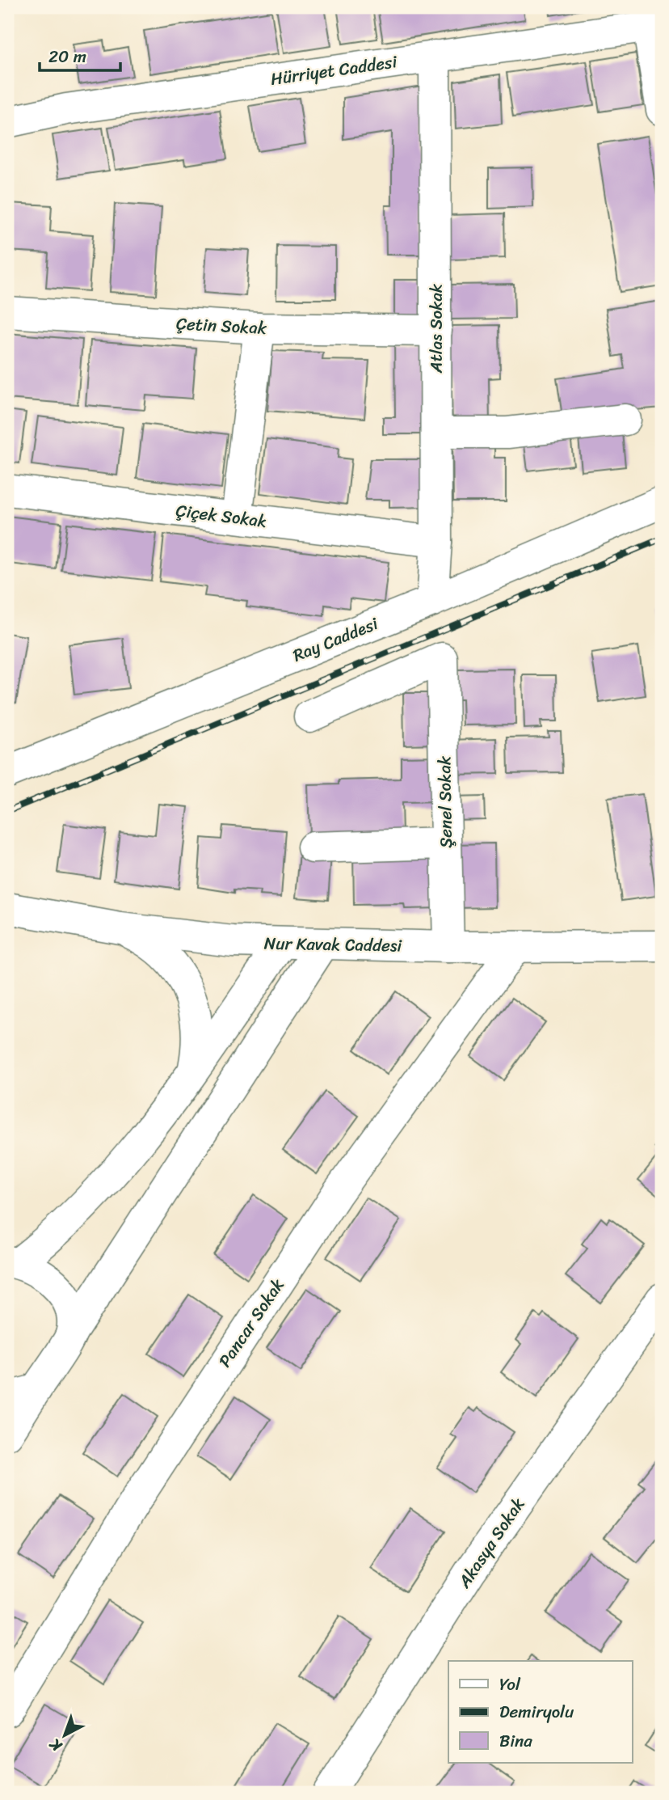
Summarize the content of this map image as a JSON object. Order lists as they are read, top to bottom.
{
  "streets": {
    "street": [
      "Hürriyet Caddesi",
      "Çetin Sokak",
      "Atlas Sokak",
      "Çiçek Sokak",
      "Ray Caddesi",
      "Şenel Sokak",
      "Nur Kavak Caddesi",
      "Pancar Sokak",
      "Akasya Sokak"
    ]
  },
  "crossings": [
    ["Hürriyet Caddesi", "Atlas Sokak"],
    ["Çetin Sokak", "Atlas Sokak"],
    ["Atlas Sokak", "Çiçek Sokak"],
    ["Atlas Sokak", "Ray Caddesi"],
    ["Şenel Sokak", "Nur Kavak Caddesi"],
    ["Nur Kavak Caddesi", "Pancar Sokak"]
  ],
  "legend": ["Yol", "Demiryolu", "Bina"],
  "scale_bar": "20 m",
  "north": "bottom left"
}
